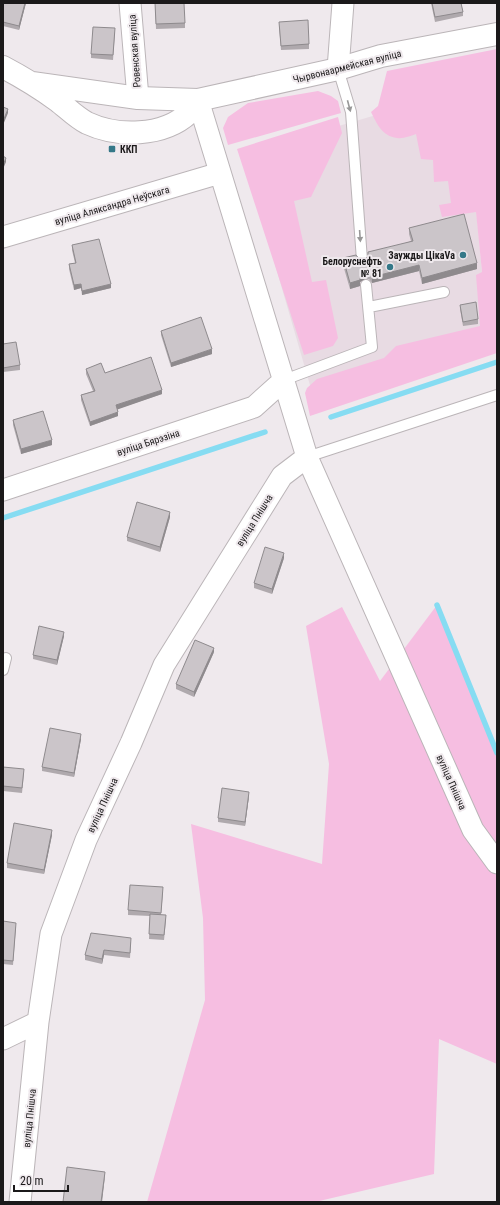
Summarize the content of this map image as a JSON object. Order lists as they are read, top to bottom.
{
  "streets": {
    "main road": ["Чырвонаармейская вуліца"],
    "street": [
      "Ровенская вуліца",
      "вуліца Аляксандра Неўскага",
      "вуліца Бярэзіна",
      "вуліца Пнішча"
    ]
  },
  "crossings": [
    ["Ровенская вуліца", "Чырвонаармейская вуліца"],
    ["Чырвонаармейская вуліца", "вуліца Пнішча"],
    ["вуліца Аляксандра Неўскага", "вуліца Пнішча"],
    ["вуліца Бярэзіна", "вуліца Пнішча"]
  ],
  "places": {
    "transit": ["ККП"],
    "other": ["Заужды ЦікаVа", "Белоруснефть № 81"]
  },
  "scale_bar": "20 m"
}
